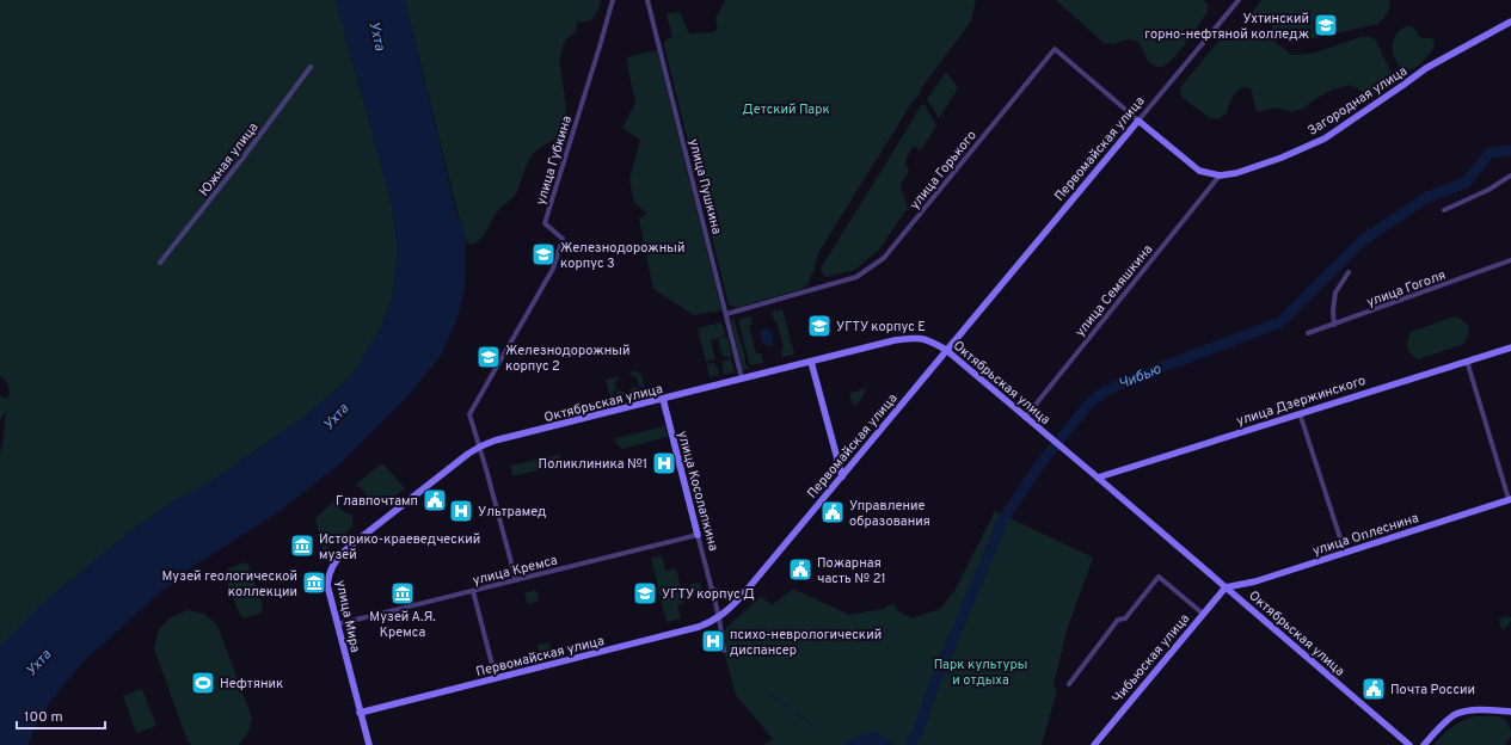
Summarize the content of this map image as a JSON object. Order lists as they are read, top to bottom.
{
  "streets": {
    "main road": [
      "Загородная улица",
      "Первомайская улица",
      "Октябрьская улица",
      "улица Дзержинского",
      "улица Косолапкина",
      "улица Оплеснина",
      "улица Мира",
      "Чибьюская улица"
    ],
    "street": [
      "Южная улица",
      "улица Губкина",
      "улица Горького",
      "улица Пушкина",
      "улица Гоголя",
      "улица Семяшкина",
      "улица Кремса"
    ]
  },
  "crossings": [
    ["Загородная улица", "Первомайская улица"],
    ["Загородная улица", "улица Горького"],
    ["Загородная улица", "улица Семяшкина"],
    ["Первомайская улица", "улица Горького"],
    ["Первомайская улица", "Октябрьская улица"],
    ["Первомайская улица", "улица Косолапкина"],
    ["Первомайская улица", "улица Мира"],
    ["улица Губкина", "Октябрьская улица"],
    ["улица Губкина", "улица Мира"],
    ["улица Горького", "улица Пушкина"],
    ["улица Пушкина", "Октябрьская улица"],
    ["улица Семяшкина", "Октябрьская улица"],
    ["Октябрьская улица", "улица Дзержинского"],
    ["Октябрьская улица", "улица Косолапкина"],
    ["Октябрьская улица", "улица Оплеснина"],
    ["Октябрьская улица", "улица Мира"],
    ["Октябрьская улица", "Чибьюская улица"],
    ["улица Косолапкина", "улица Кремса"],
    ["улица Оплеснина", "Чибьюская улица"],
    ["улица Кремса", "улица Мира"]
  ],
  "water": ["Ухта", "Чибью"],
  "parks": ["Детский Парк", "Парк культуры и отдыха"],
  "places": {
    "school or university": [
      "Ухтинский горно-нефтяной колледж",
      "Железнодорожный корпус 3",
      "УГТУ корпус Е",
      "Железнодорожный корпус 2",
      "УГТУ корпус Д"
    ],
    "hospital": ["Поликлиника №1", "Ультрамед", "психо-неврологический диспансер"],
    "public building": [
      "Главпочтамп",
      "Управление образования",
      "Пожарная часть № 21",
      "Почта России"
    ],
    "museum": ["Историко-краеведческий музей", "Музей геологической коллекции", "Музей А.Я. Кремса"],
    "sports": ["Нефтяник"]
  },
  "scale_bar": "100 m"
}
